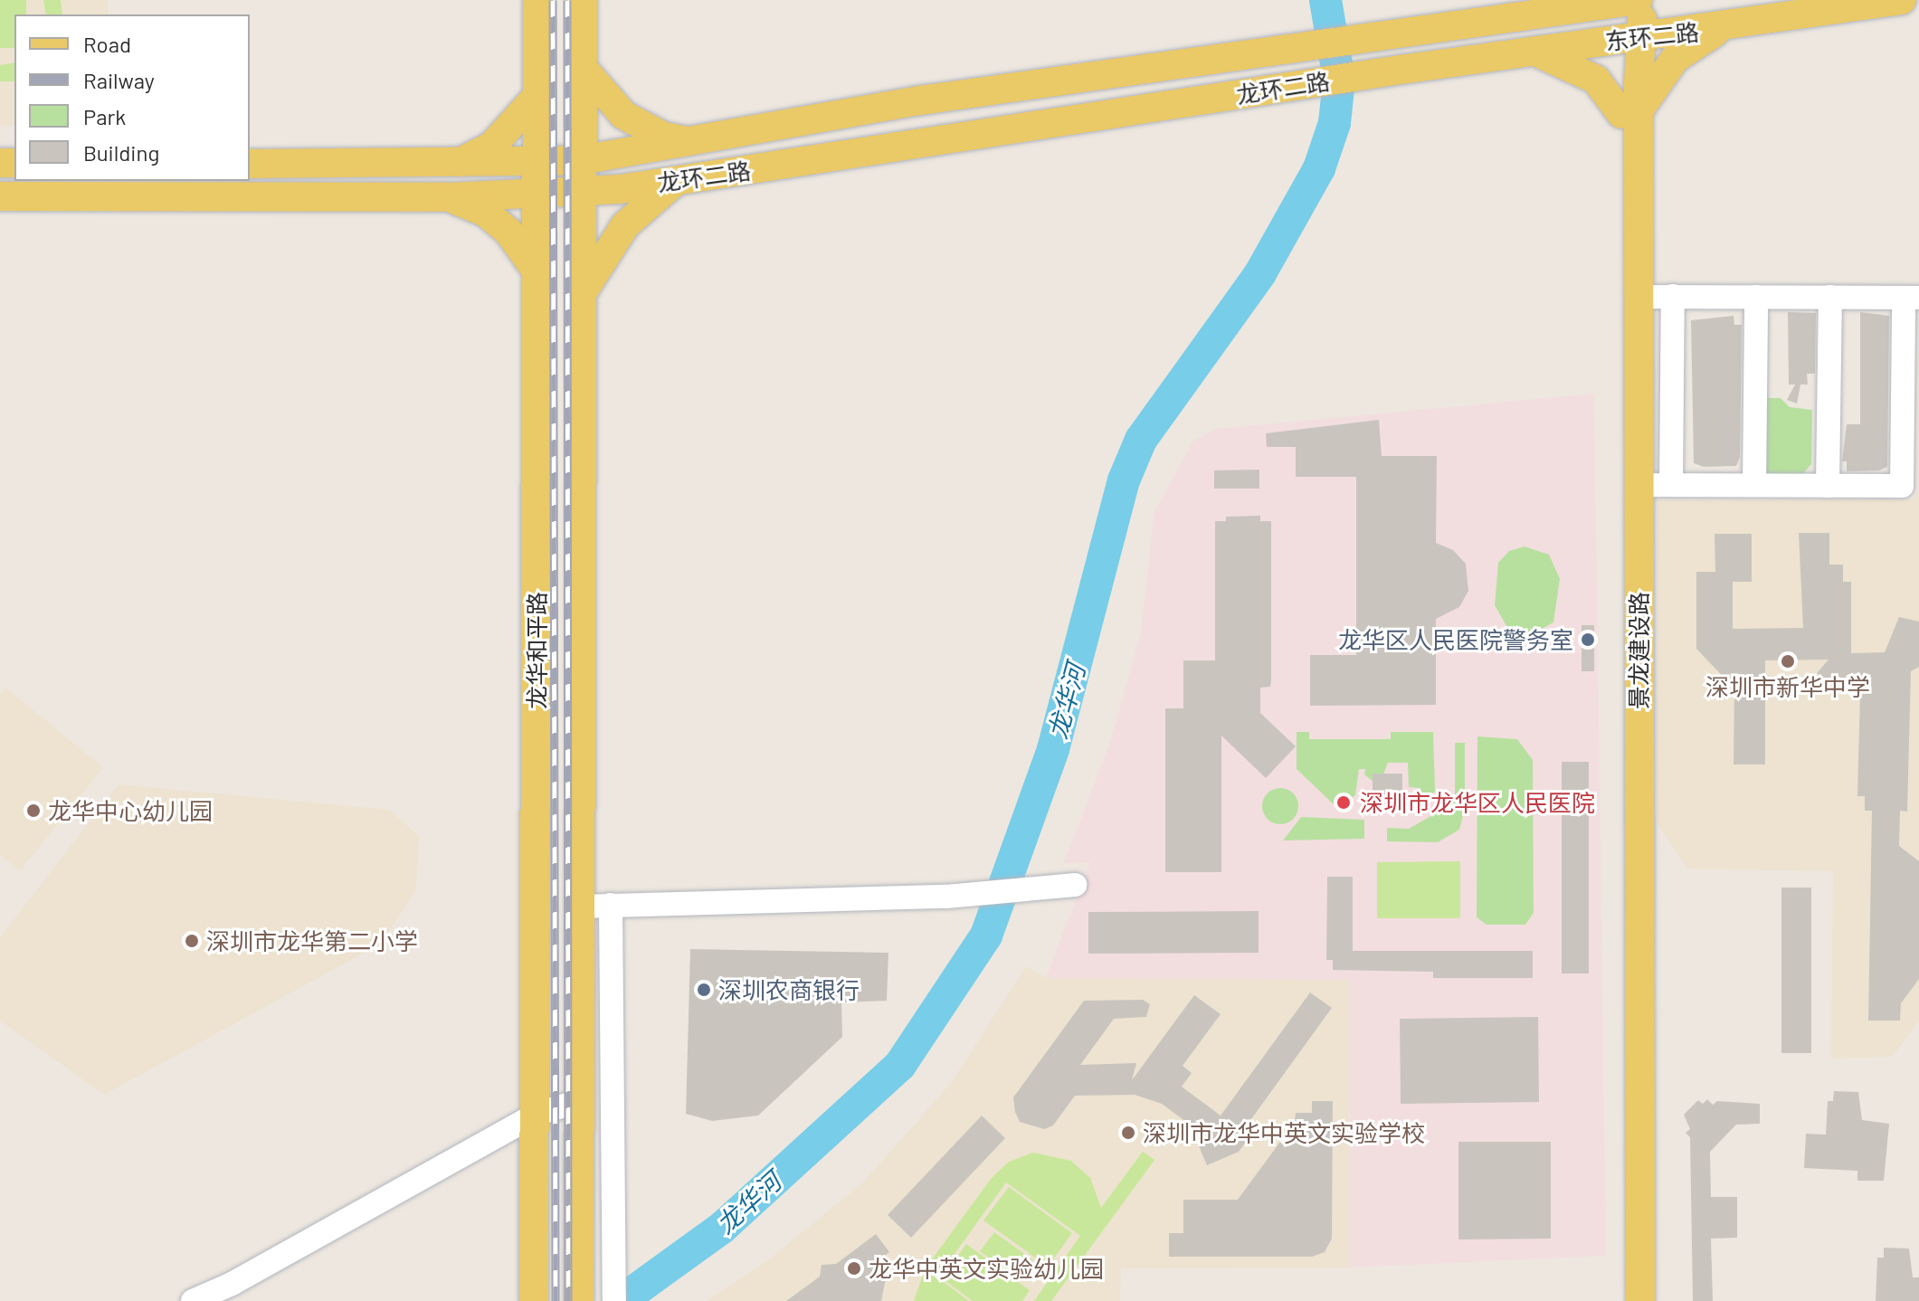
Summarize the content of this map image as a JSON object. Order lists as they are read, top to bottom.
{
  "streets": {
    "main road": [
      "东环二路",
      "龙环二路",
      "龙华和平路",
      "景龙建设路"
    ]
  },
  "crossings": [
    ["东环二路", "龙环二路"],
    ["东环二路", "景龙建设路"],
    ["龙环二路", "龙华和平路"]
  ],
  "water": ["龙华河"],
  "places": [
    "龙华区人民医院警务室",
    "深圳市新华中学",
    "深圳市龙华区人民医院",
    "龙华中心幼儿园",
    "深圳市龙华第二小学",
    "深圳农商银行",
    "深圳市龙华中英文实验学校",
    "龙华中英文实验幼儿园"
  ],
  "legend": [
    "Road",
    "Railway",
    "Park",
    "Building"
  ]
}
